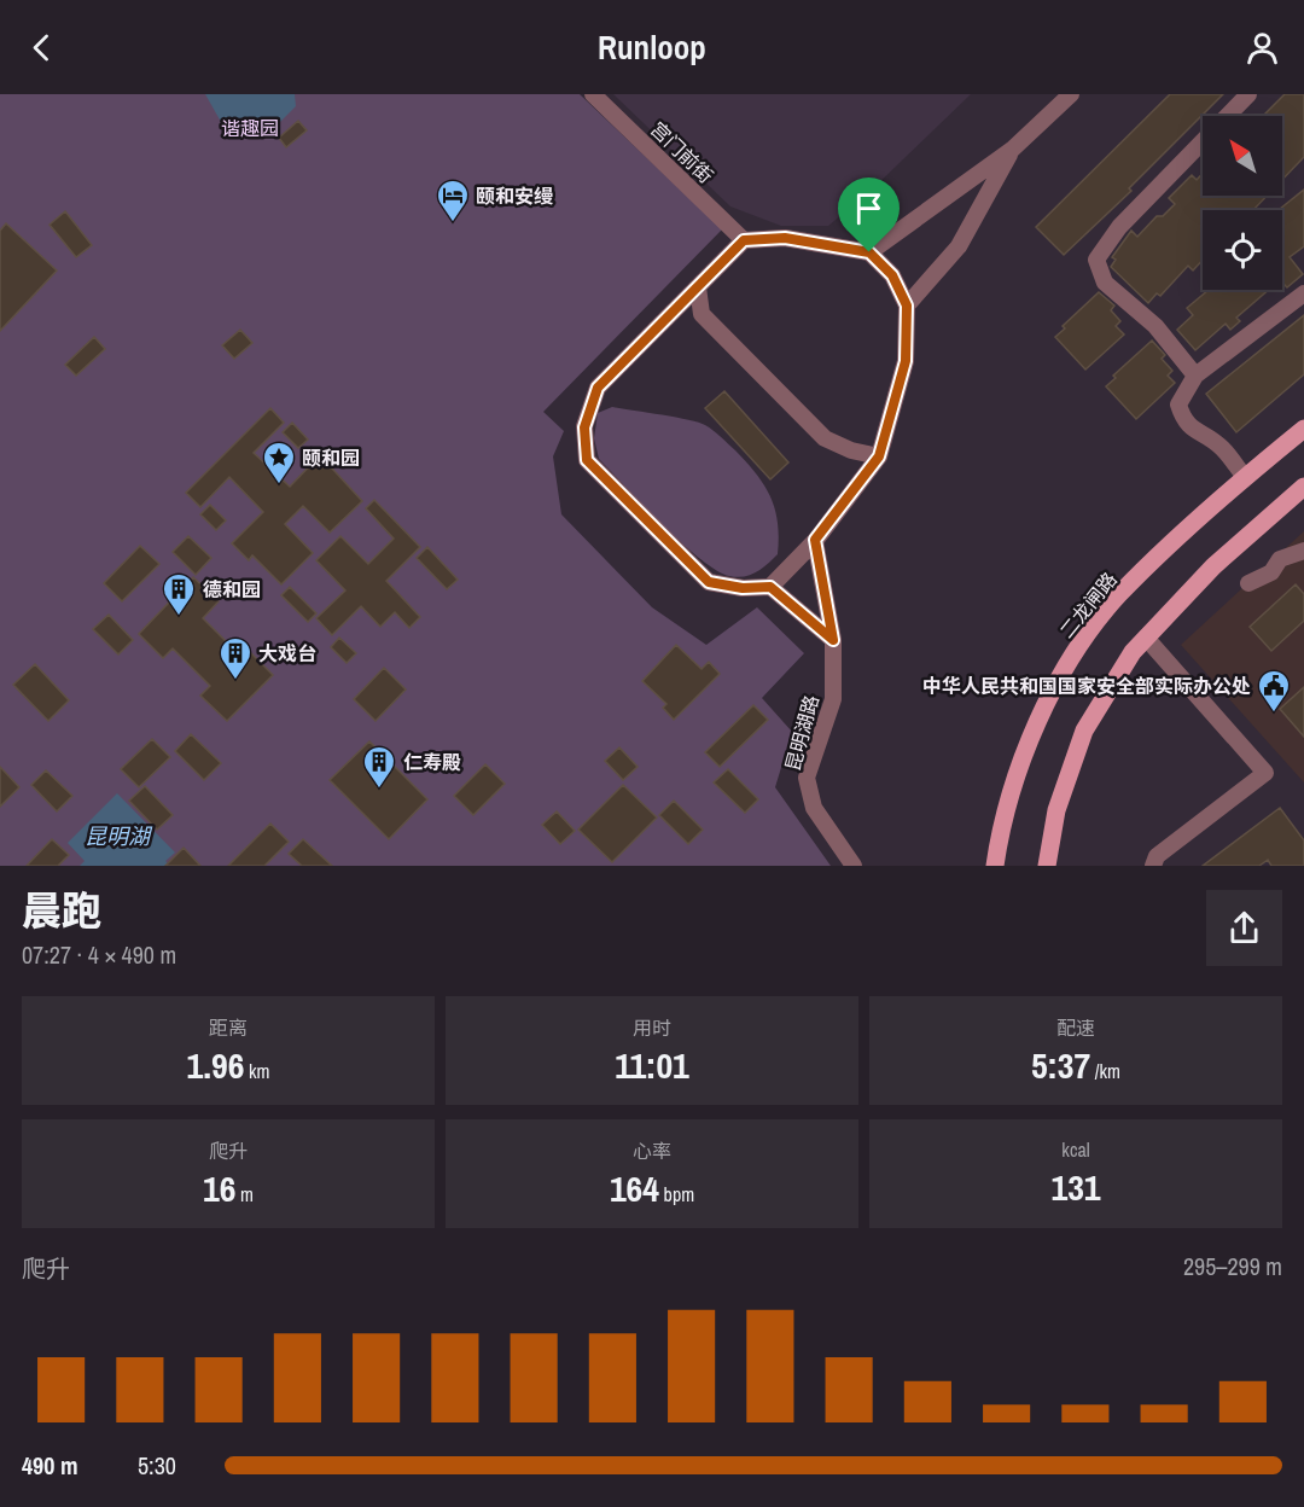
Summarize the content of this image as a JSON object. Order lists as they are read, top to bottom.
{
  "streets": {
    "main road": ["二龙闸路"],
    "street": ["宫门前街", "昆明湖路"]
  },
  "water": ["昆明湖"],
  "parks": ["谐趣园"],
  "places": {
    "hotel": ["颐和安缦"],
    "place": ["颐和园"],
    "building": ["德和园", "大戏台", "仁寿殿"],
    "public building": ["中华人民共和国国家安全部实际办公处"]
  },
  "north": "top left",
  "page": {
    "header": "Runloop",
    "heading": ["晨跑", "07:27 · 4 × 490 m"],
    "stats": [
      ["距离", "1.96 km"],
      ["用时", "11:01"],
      ["配速", "5:37 /km"],
      ["爬升", "16 m"],
      ["心率", "164 bpm"],
      ["kcal", "131"]
    ],
    "chart": ["爬升", "295–299 m"],
    "list": [
      {
        "name": "490 m",
        "note": "5:30"
      }
    ]
  }
}
